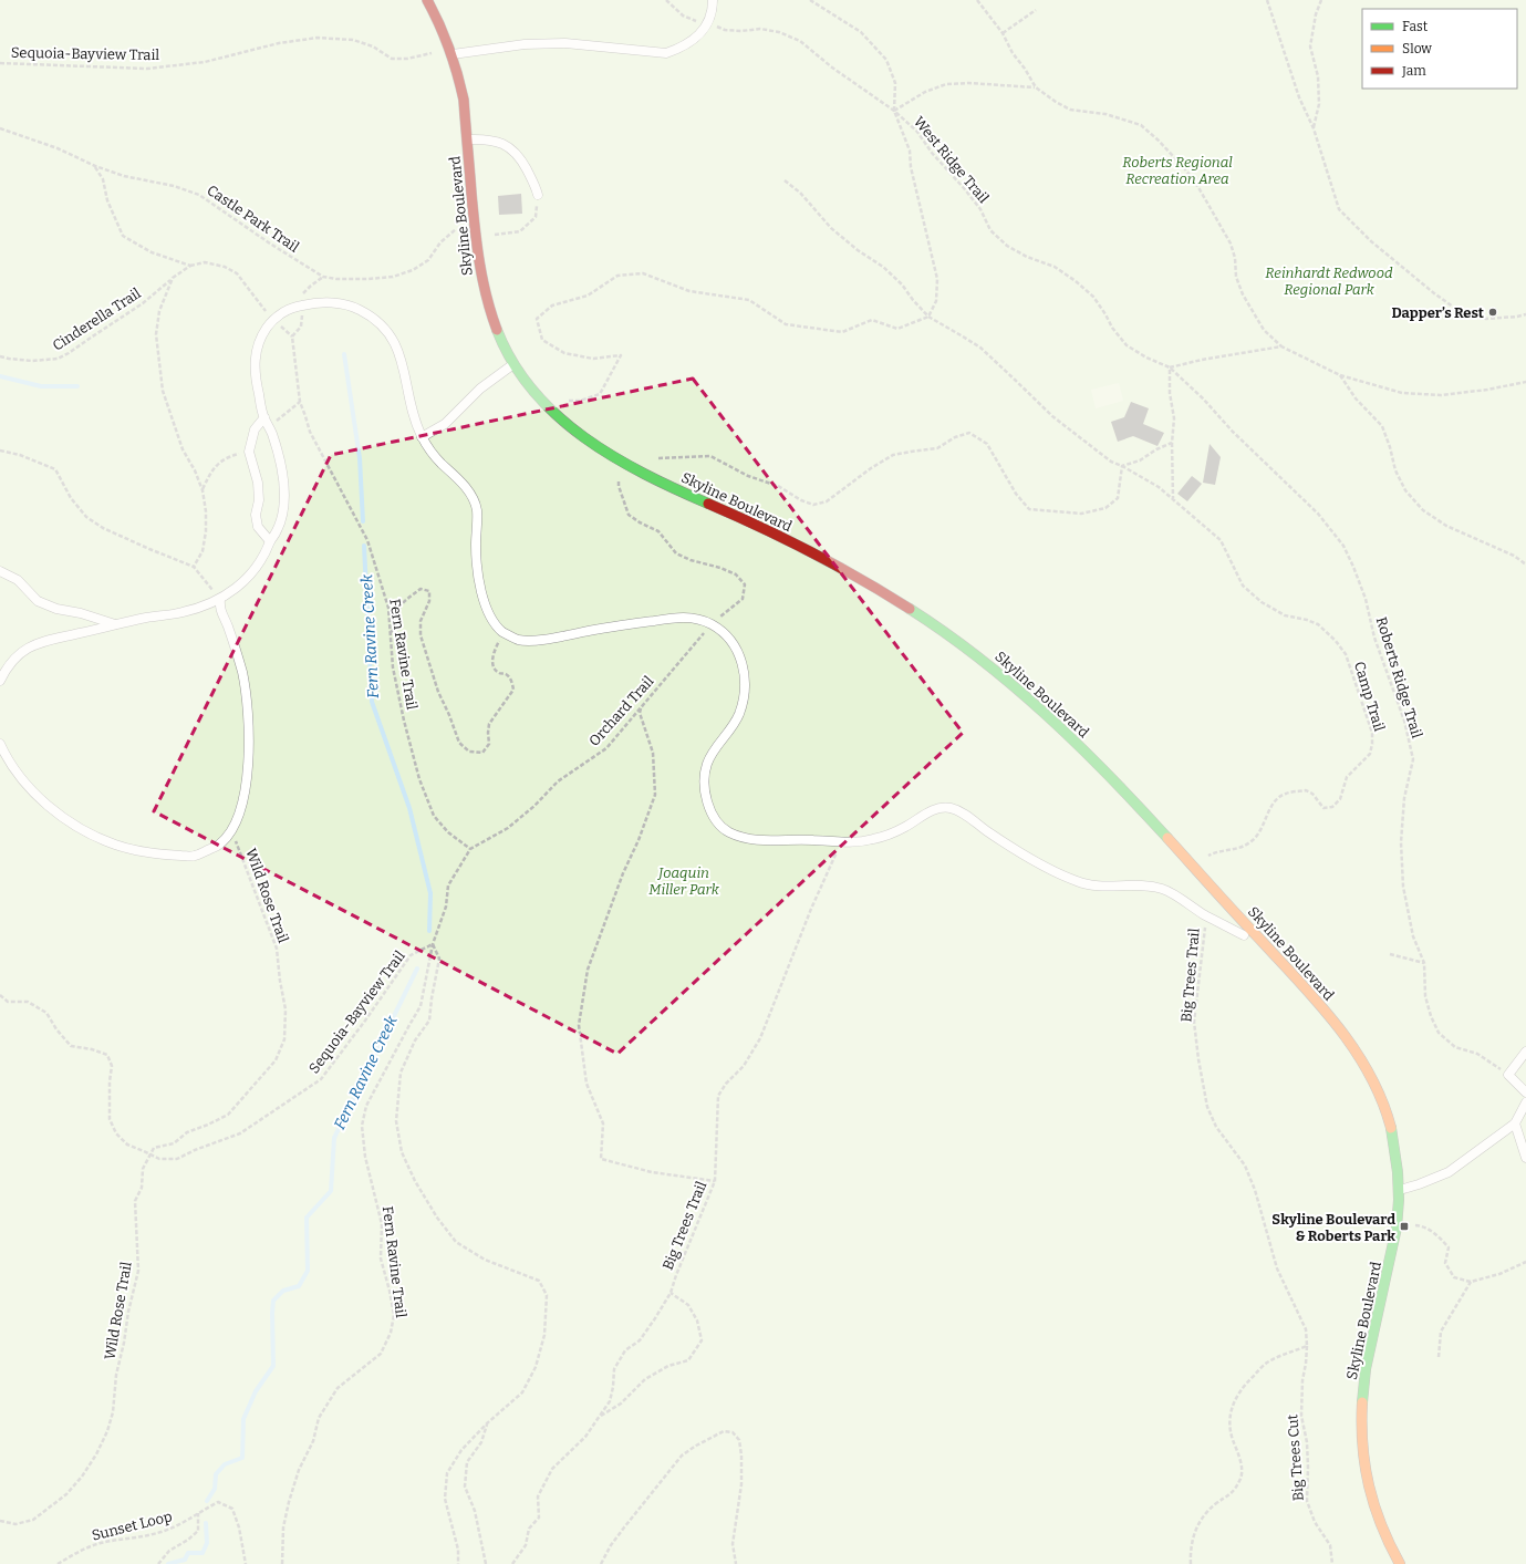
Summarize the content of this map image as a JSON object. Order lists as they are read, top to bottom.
{
  "streets": {
    "main road": ["Skyline Boulevard"],
    "path": [
      "Sequoia-Bayview Trail",
      "West Ridge Trail",
      "Castle Park Trail",
      "Cinderella Trail",
      "Fern Ravine Trail",
      "Roberts Ridge Trail",
      "Camp Trail",
      "Orchard Trail",
      "Wild Rose Trail",
      "Big Trees Trail",
      "Big Trees Cut",
      "Sunset Loop"
    ]
  },
  "crossings": [
    ["Sequoia-Bayview Trail", "Skyline Boulevard"],
    ["Sequoia-Bayview Trail", "Fern Ravine Trail"],
    ["Sequoia-Bayview Trail", "Orchard Trail"],
    ["Sequoia-Bayview Trail", "Wild Rose Trail"],
    ["West Ridge Trail", "Roberts Ridge Trail"],
    ["Skyline Boulevard", "Camp Trail"],
    ["Skyline Boulevard", "Orchard Trail"],
    ["Fern Ravine Trail", "Orchard Trail"],
    ["Big Trees Trail", "Big Trees Cut"]
  ],
  "water": ["Fern Ravine Creek"],
  "parks": ["Roberts Regional Recreation Area", "Reinhardt Redwood Regional Park", "Joaquin Miller Park"],
  "places": {
    "other": ["Dapper’s Rest"],
    "transit": ["Skyline Boulevard & Roberts Park"]
  },
  "legend": ["Fast", "Slow", "Jam"]
}
